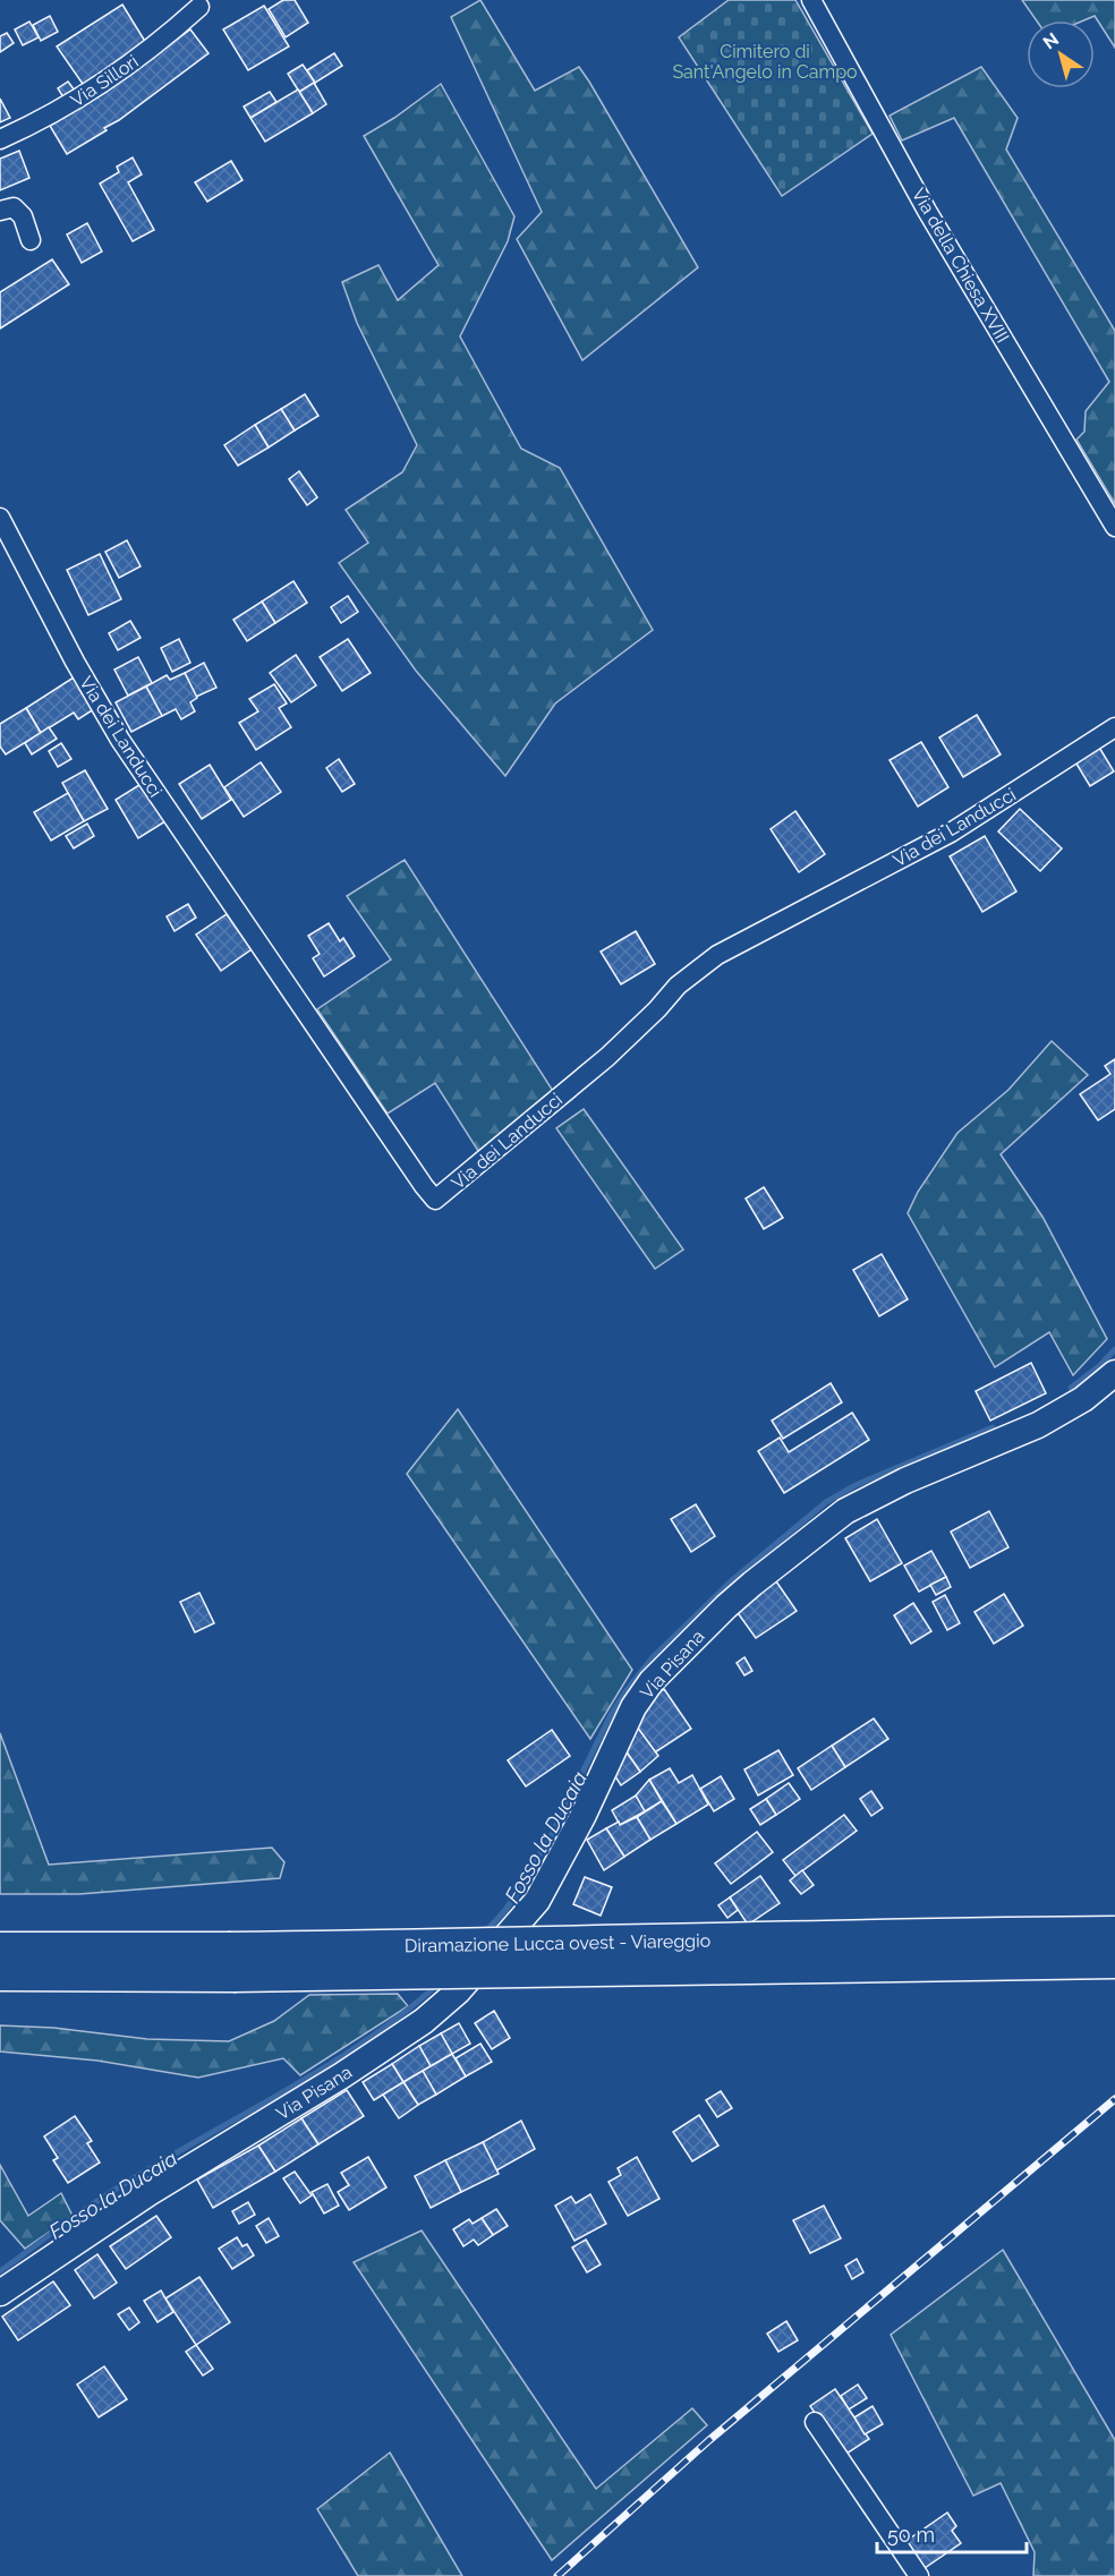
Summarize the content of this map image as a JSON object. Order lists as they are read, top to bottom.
{
  "streets": {
    "highway": ["Diramazione Lucca ovest - Viareggio"],
    "main road": ["Via Pisana"],
    "street": ["Via Sillori", "Via della Chiesa XVIII", "Via dei Landucci"]
  },
  "water": ["Fosso la Ducaia"],
  "parks": ["Cimitero di Sant'Angelo in Campo"],
  "scale_bar": "50 m",
  "north": "top left"
}
